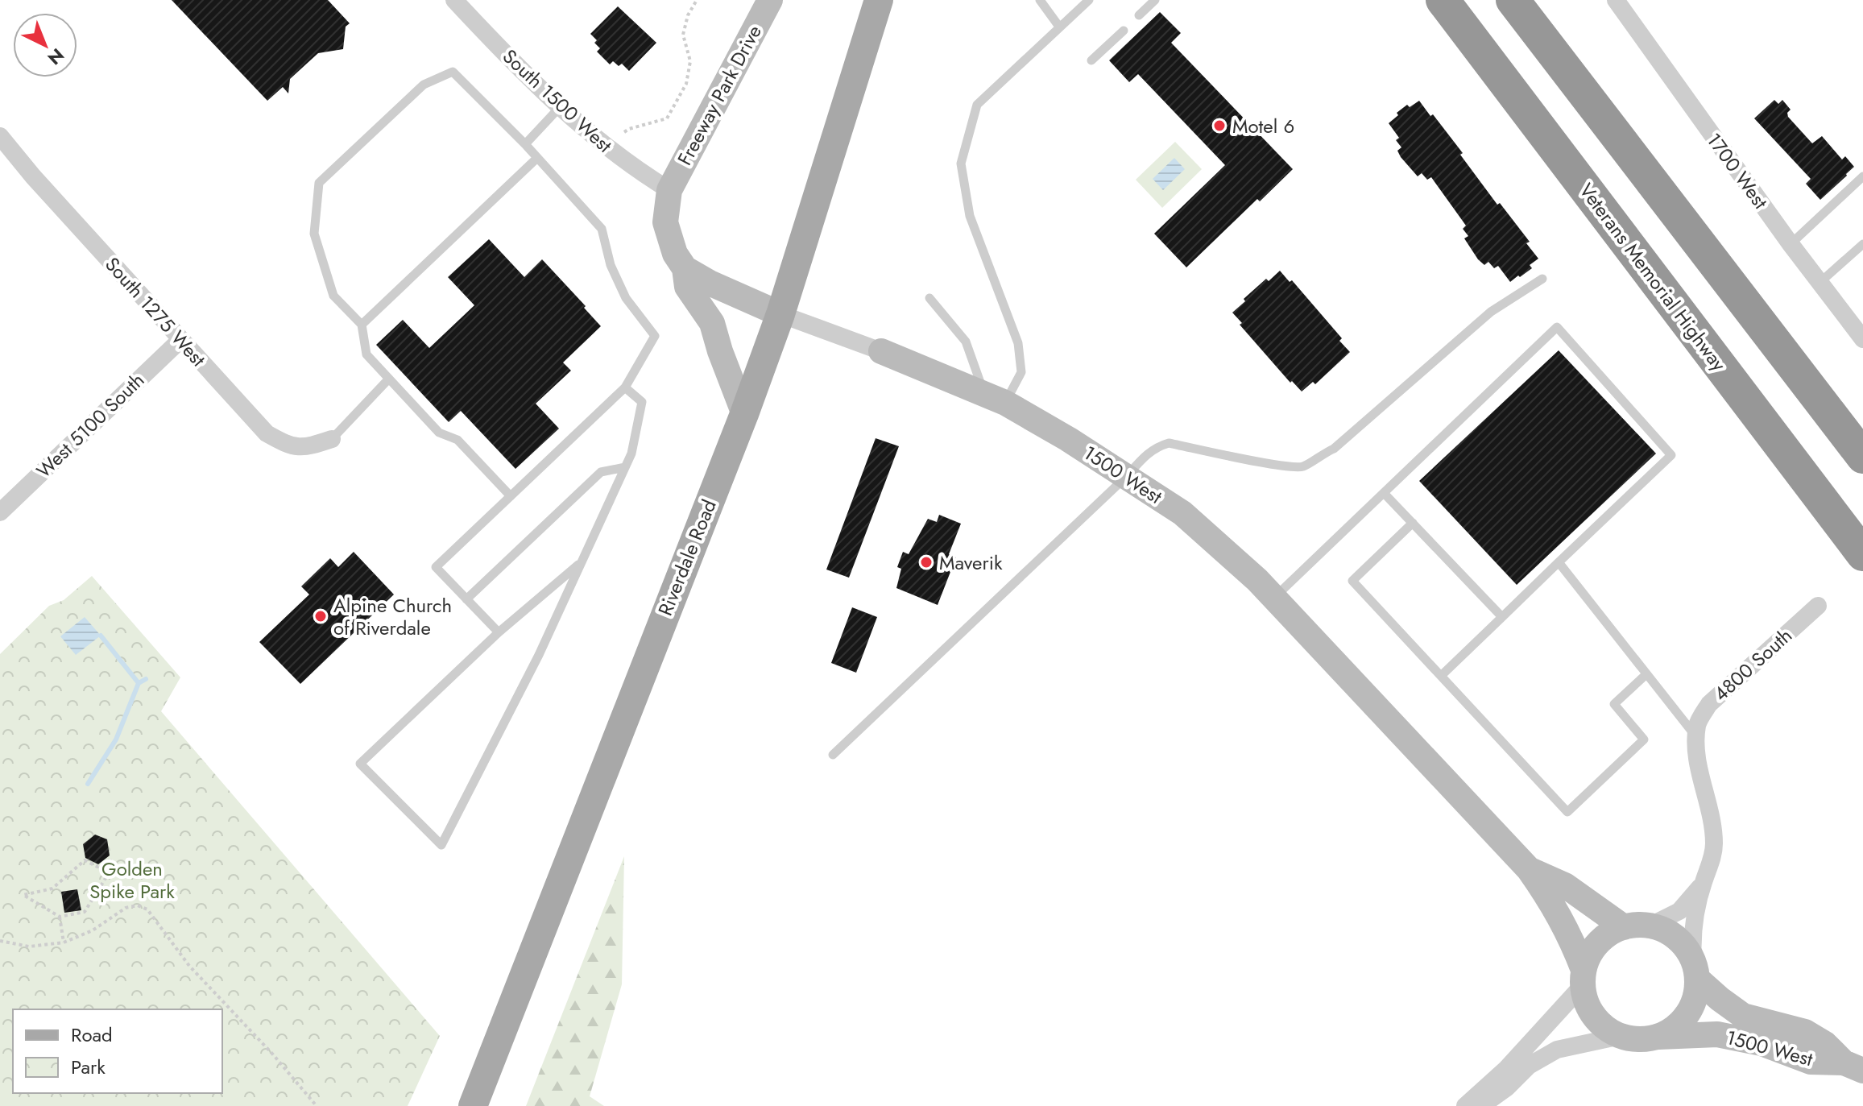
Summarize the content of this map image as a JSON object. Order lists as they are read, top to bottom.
{
  "streets": {
    "highway": ["Veterans Memorial Highway"],
    "main road": ["Riverdale Road"],
    "street": [
      "Freeway Park Drive",
      "South 1500 West",
      "1700 West",
      "South 1275 West",
      "West 5100 South",
      "1500 West",
      "4800 South"
    ]
  },
  "crossings": [
    ["Freeway Park Drive", "South 1500 West"],
    ["South 1275 West", "West 5100 South"],
    ["1500 West", "Riverdale Road"],
    ["1500 West", "4800 South"]
  ],
  "parks": ["Golden Spike Park"],
  "places": ["Motel 6", "Maverik", "Alpine Church of Riverdale"],
  "legend": ["Road", "Park"],
  "north": "bottom right"
}
